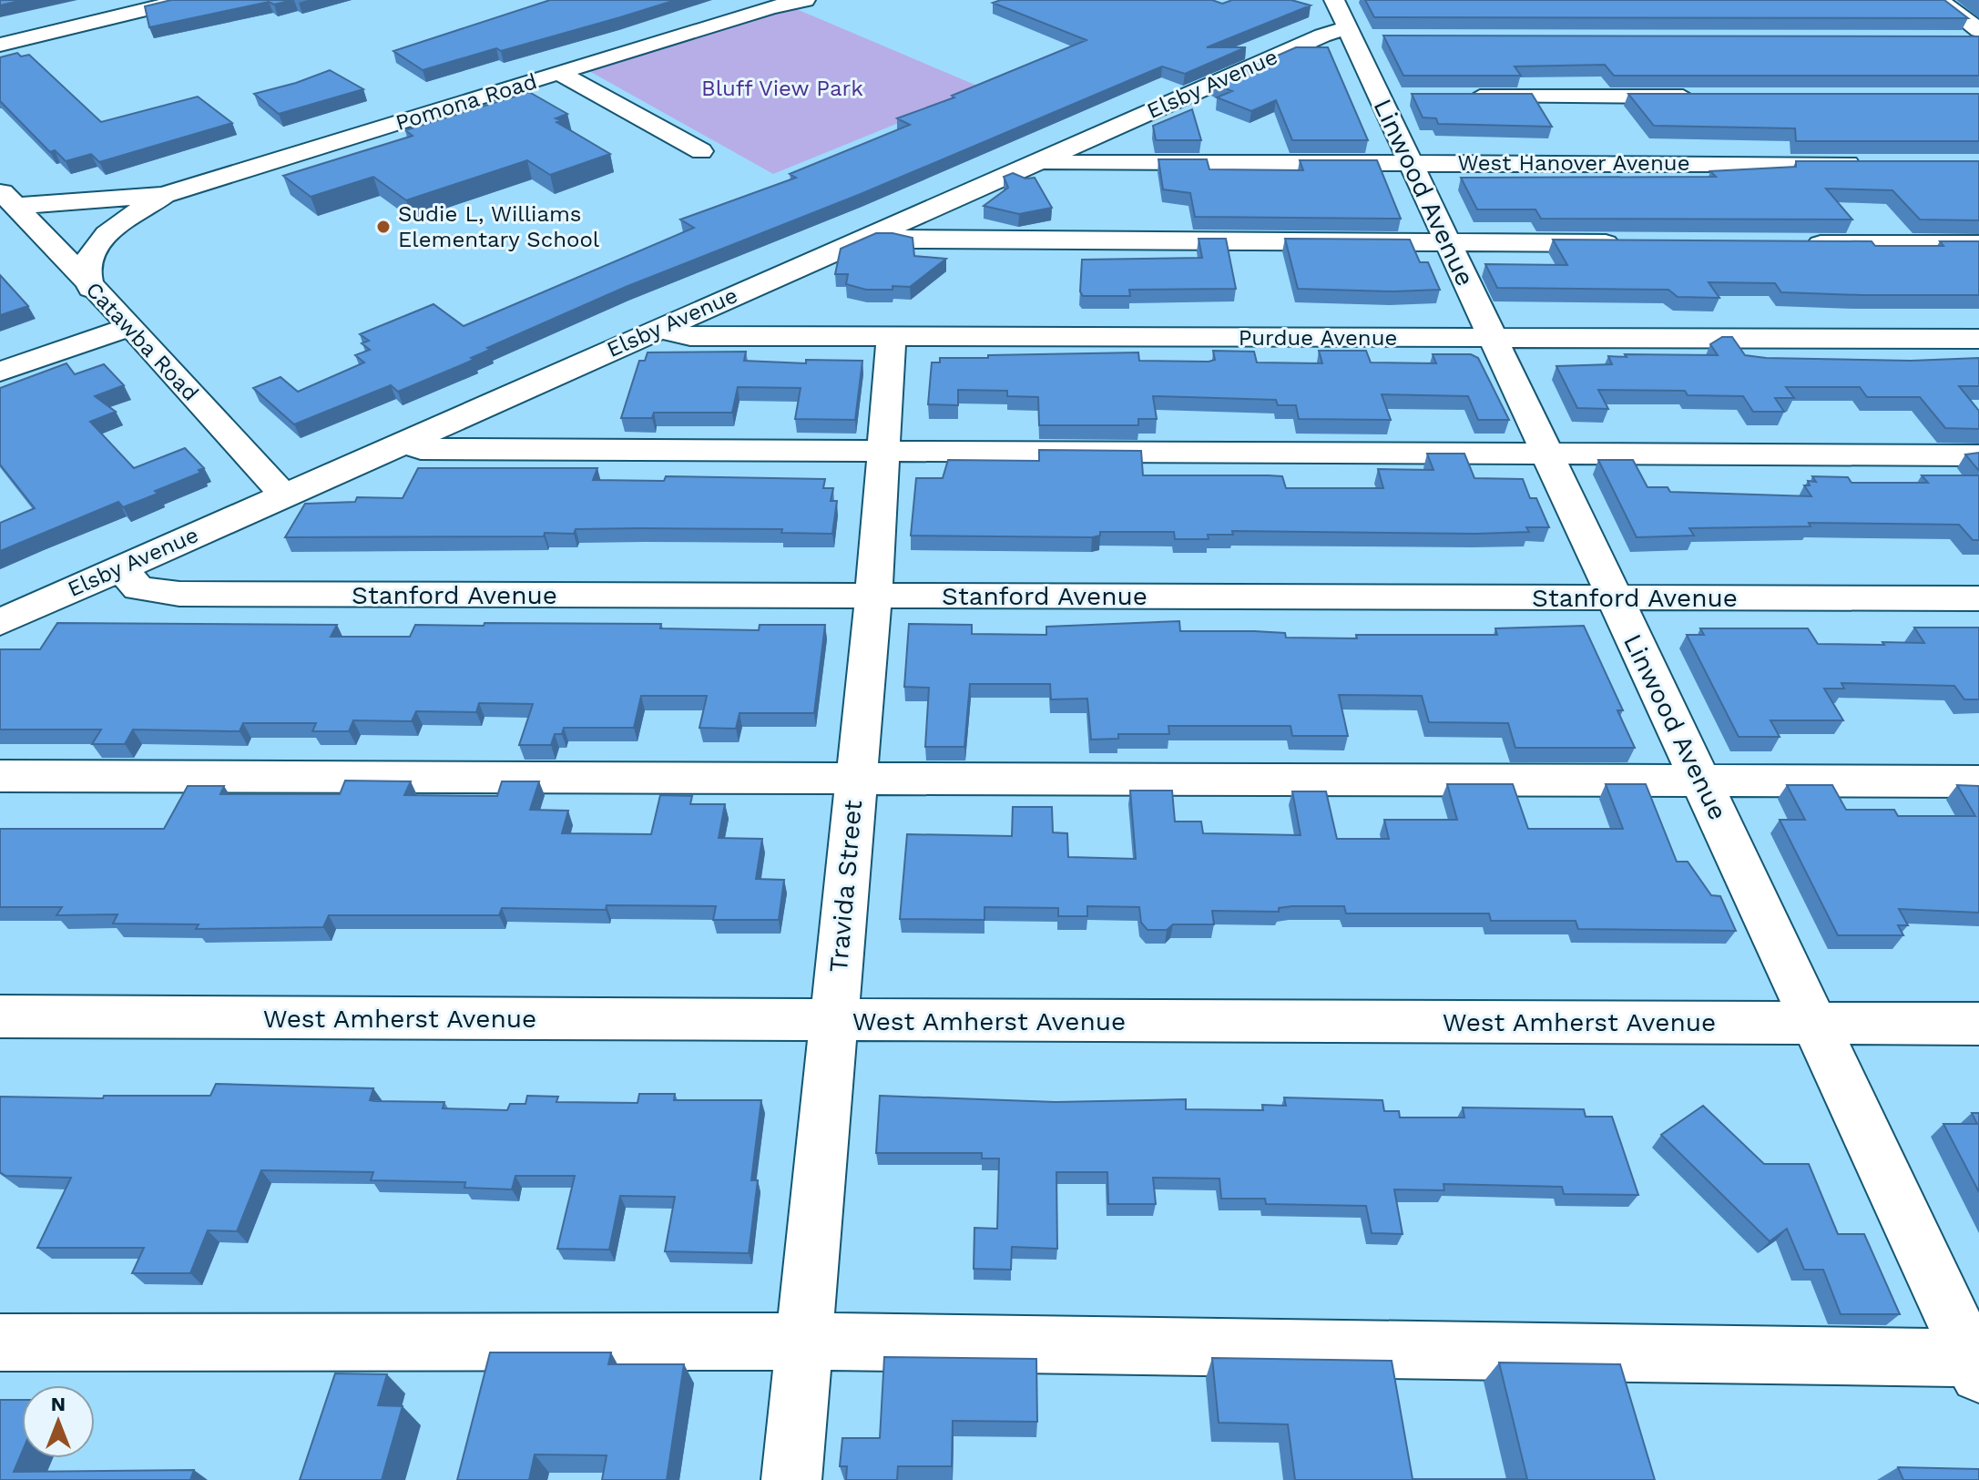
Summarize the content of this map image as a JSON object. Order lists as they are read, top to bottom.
{
  "streets": {
    "street": [
      "Elsby Avenue",
      "Pomona Road",
      "West Hanover Avenue",
      "Linwood Avenue",
      "Purdue Avenue",
      "Catawba Road",
      "Stanford Avenue",
      "Travida Street",
      "West Amherst Avenue"
    ]
  },
  "crossings": [
    ["Elsby Avenue", "West Hanover Avenue"],
    ["Elsby Avenue", "Linwood Avenue"],
    ["Elsby Avenue", "Purdue Avenue"],
    ["Elsby Avenue", "Catawba Road"],
    ["Elsby Avenue", "Stanford Avenue"],
    ["Pomona Road", "Catawba Road"],
    ["West Hanover Avenue", "Linwood Avenue"],
    ["Linwood Avenue", "Purdue Avenue"],
    ["Linwood Avenue", "Stanford Avenue"],
    ["Linwood Avenue", "West Amherst Avenue"],
    ["Purdue Avenue", "Travida Street"],
    ["Stanford Avenue", "Travida Street"],
    ["Travida Street", "West Amherst Avenue"]
  ],
  "parks": ["Bluff View Park"],
  "places": ["Sudie L, Williams Elementary School"],
  "north": "top"
}
